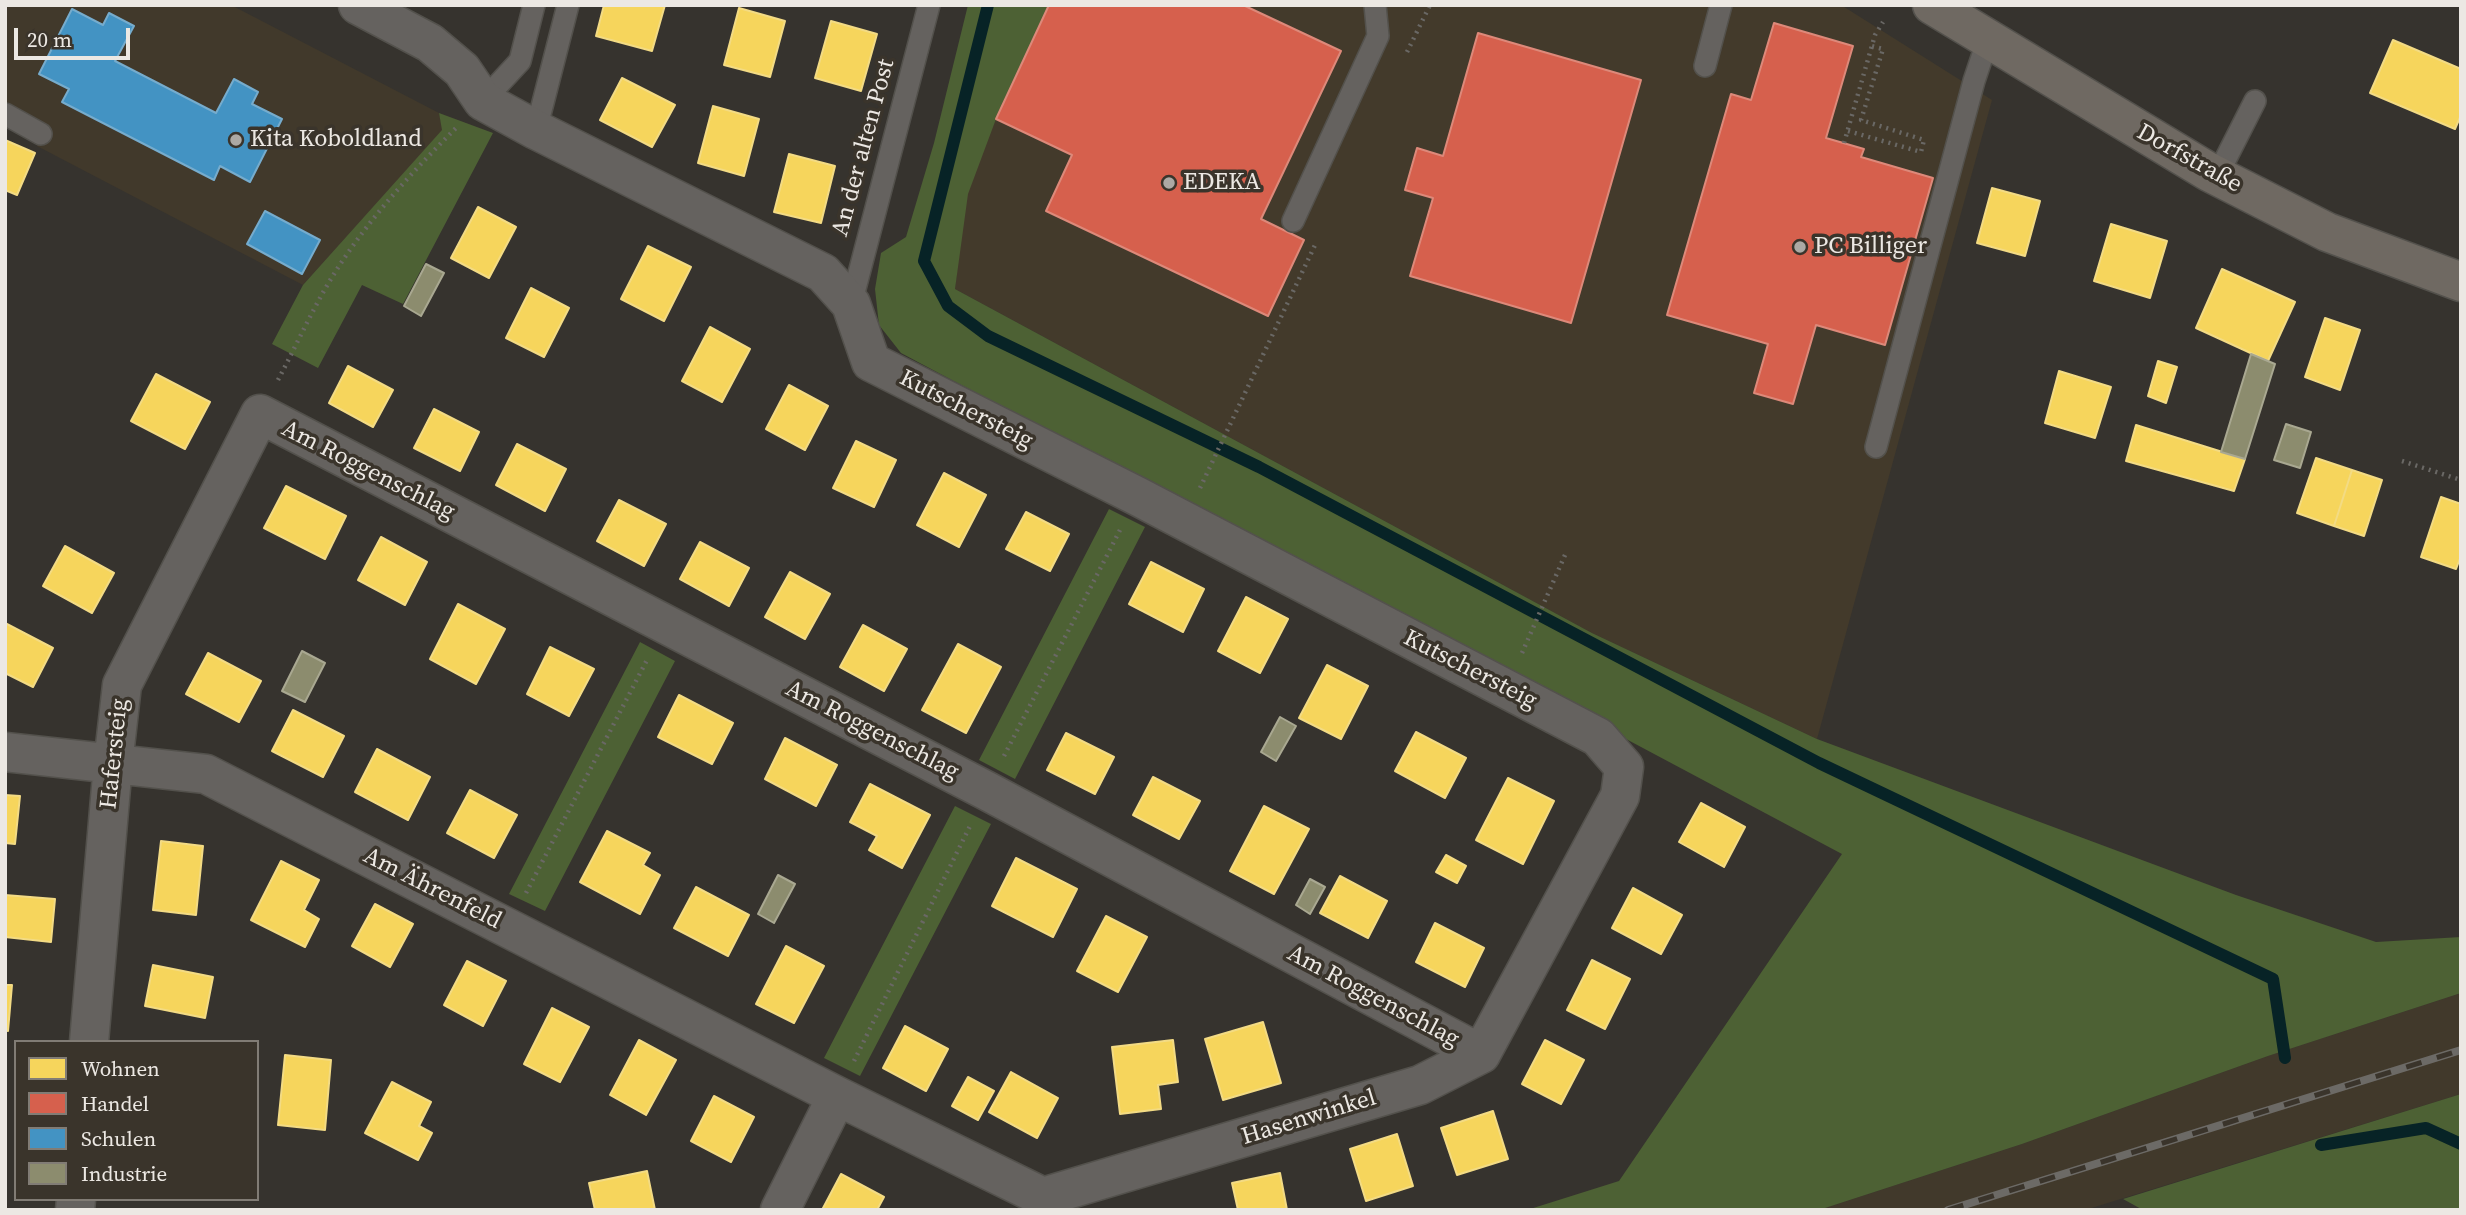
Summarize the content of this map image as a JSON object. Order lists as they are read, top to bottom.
{
  "streets": {
    "main road": ["Dorfstraße"],
    "street": [
      "Kutschersteig",
      "Am Roggenschlag",
      "Hafersteig",
      "Am Ährenfeld",
      "Hasenwinkel"
    ],
    "lane": ["An der alten Post"]
  },
  "crossings": [
    ["An der alten Post", "Kutschersteig"],
    ["Kutschersteig", "Am Roggenschlag"],
    ["Kutschersteig", "Hasenwinkel"],
    ["Am Roggenschlag", "Hafersteig"],
    ["Am Roggenschlag", "Hasenwinkel"],
    ["Hafersteig", "Am Ährenfeld"],
    ["Am Ährenfeld", "Hasenwinkel"]
  ],
  "places": ["Kita Koboldland", "EDEKA", "PC Billiger"],
  "legend": [
    "Wohnen",
    "Handel",
    "Schulen",
    "Industrie"
  ],
  "scale_bar": "20 m"
}
